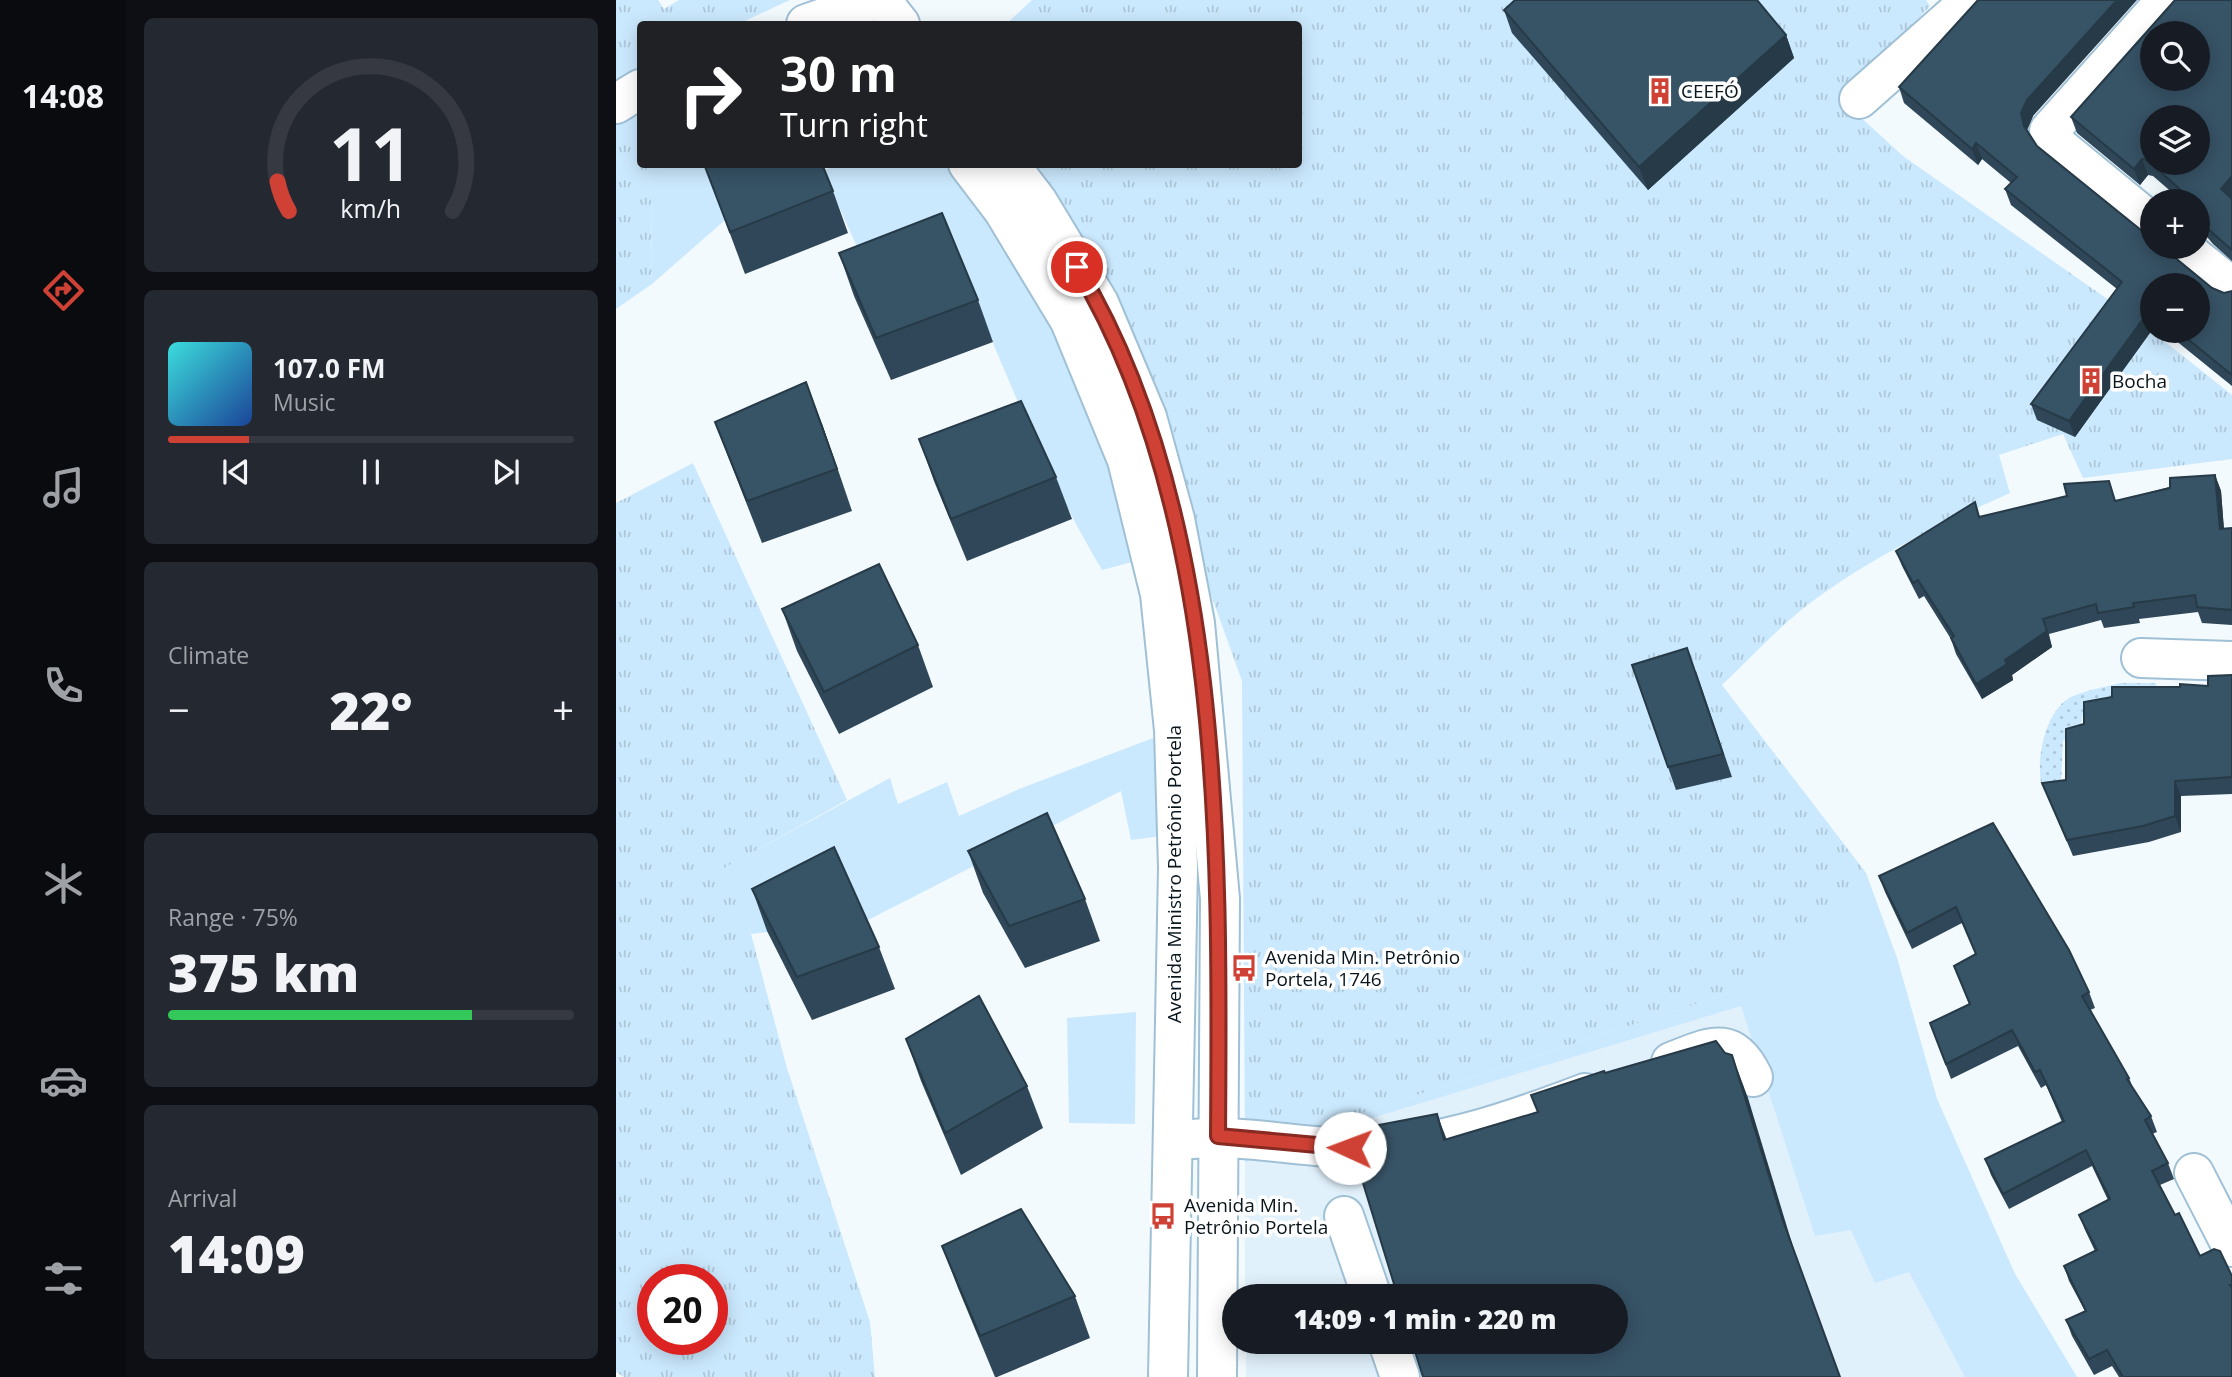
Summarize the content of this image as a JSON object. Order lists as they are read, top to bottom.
{
  "streets": {
    "street": ["Avenida Ministro Petrônio Portela"]
  },
  "places": {
    "building": ["CEEFÓ", "Bocha"],
    "bus stop": ["Avenida Min. Petrônio Portela, 1746", "Avenida Min. Petrônio Portela"]
  },
  "page": {
    "tabs": "14:08",
    "map_buttons": ["+", "−"],
    "turn": ["30 m", "Turn right"],
    "song": ["107.0 FM", "Music"],
    "tile": [
      "Climate",
      ["Range · 75%", "375 km"],
      ["Arrival", "14:09"]
    ],
    "heat": ["−", "22°", "+"],
    "limit": "20",
    "trip": "14:09 · 1 min · 220 m",
    "gauge": ["11", "km/h"]
  }
}
